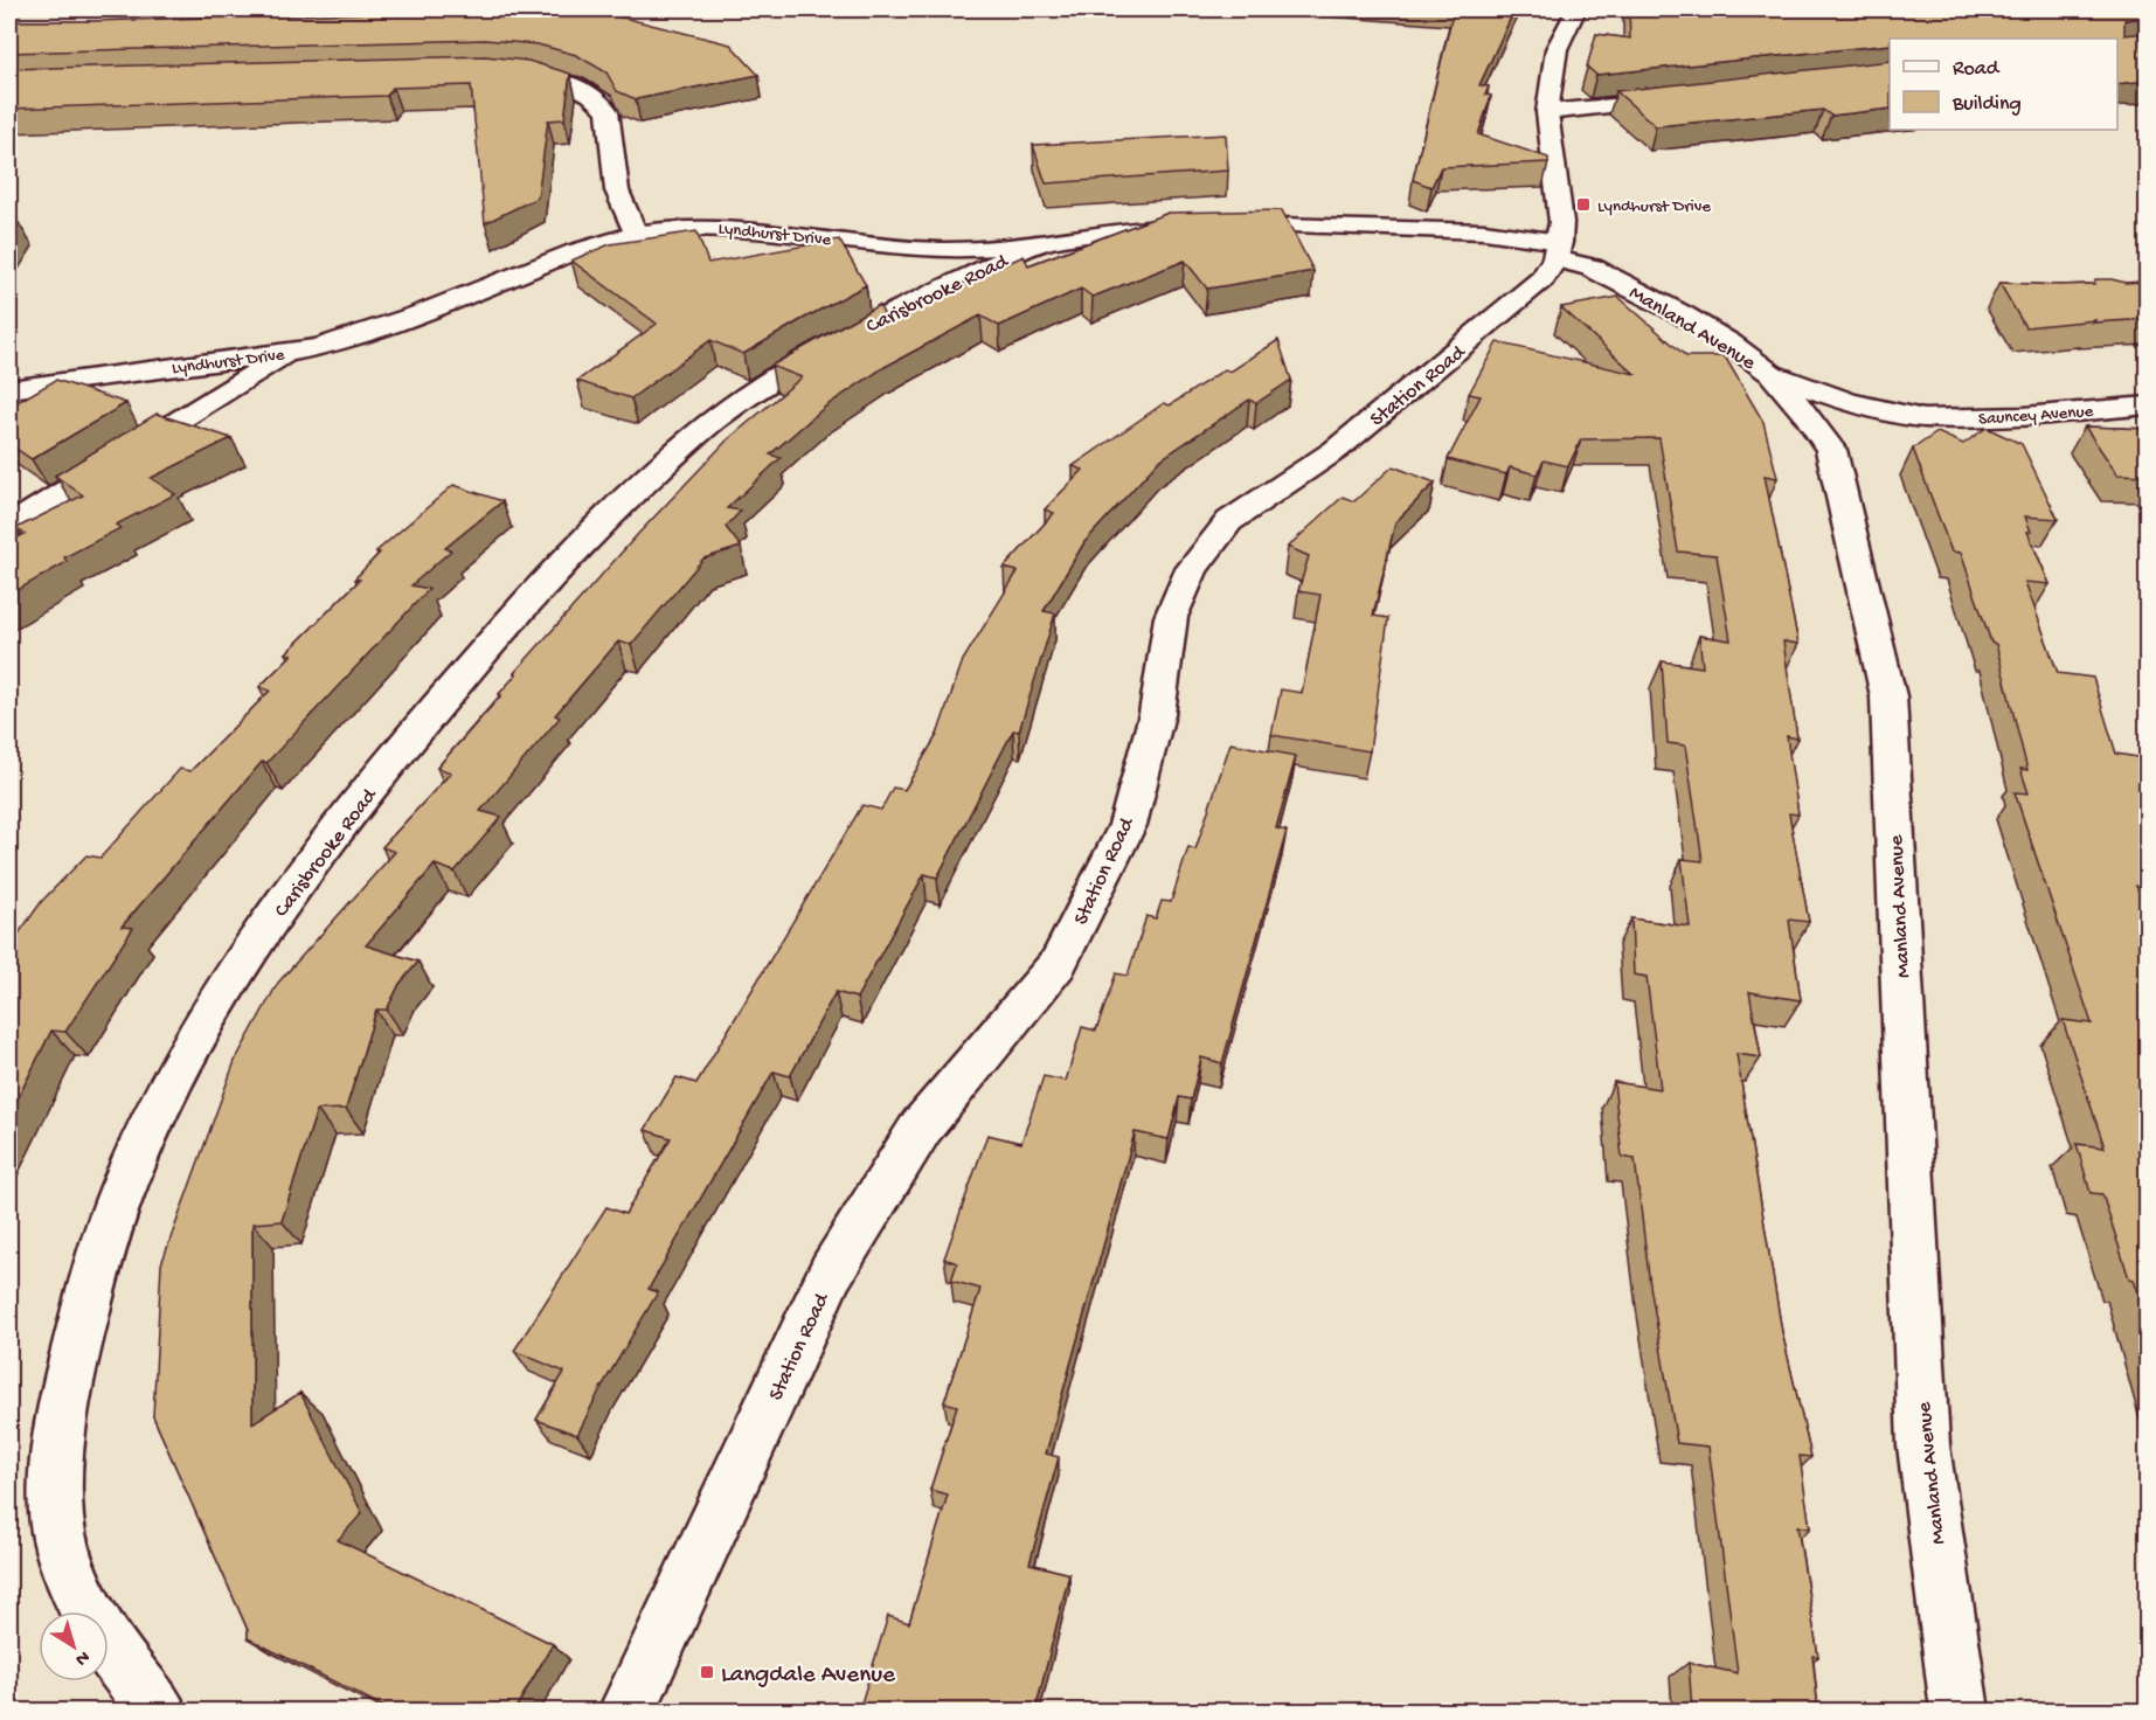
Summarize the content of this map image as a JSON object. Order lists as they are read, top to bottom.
{
  "streets": {
    "street": [
      "Lyndhurst Drive",
      "Carisbrooke Road",
      "Manland Avenue",
      "Station Road",
      "Sauncey Avenue"
    ]
  },
  "crossings": [
    ["Lyndhurst Drive", "Carisbrooke Road"],
    ["Lyndhurst Drive", "Manland Avenue"],
    ["Lyndhurst Drive", "Station Road"],
    ["Manland Avenue", "Station Road"],
    ["Manland Avenue", "Sauncey Avenue"]
  ],
  "places": {
    "transit": ["Lyndhurst Drive", "Langdale Avenue"]
  },
  "legend": ["Road", "Building"],
  "north": "bottom right"
}
